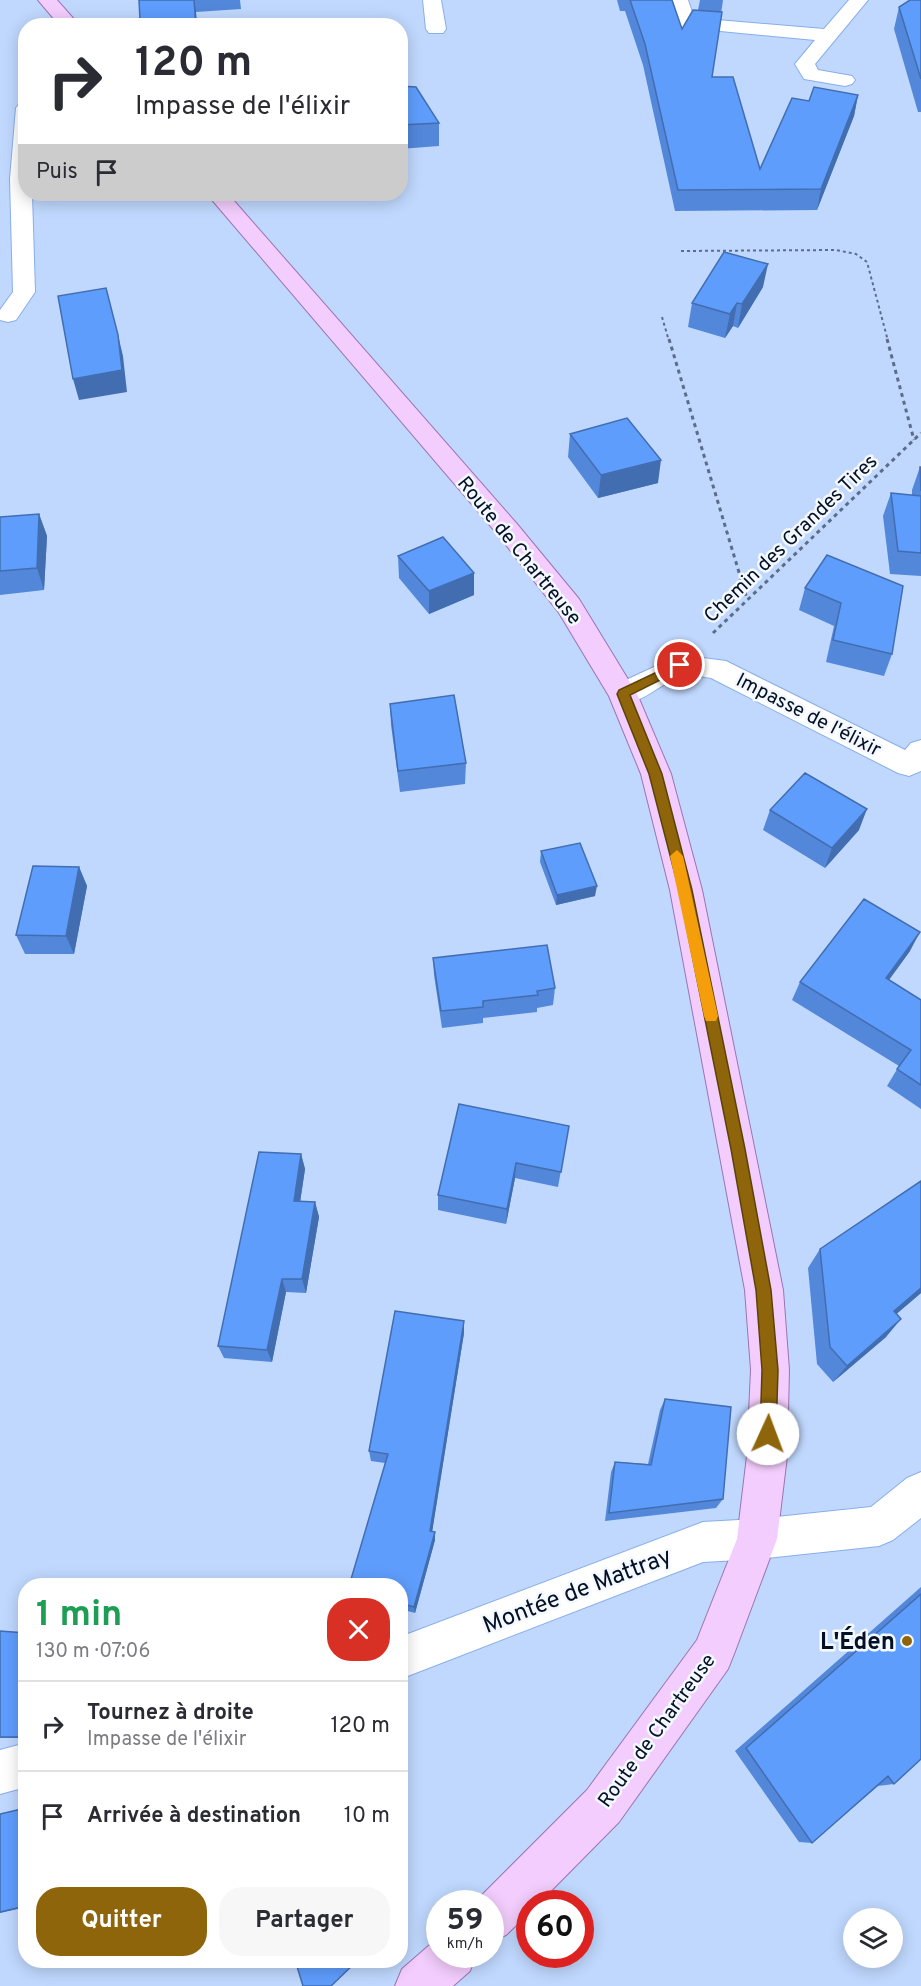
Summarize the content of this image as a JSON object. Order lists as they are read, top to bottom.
{
  "streets": {
    "main road": ["Route de Chartreuse"],
    "street": ["Impasse de l'élixir", "Montée de Mattray"],
    "path": ["Chemin des Grandes Tires"]
  },
  "crossings": [
    ["Chemin des Grandes Tires", "Impasse de l'élixir"],
    ["Route de Chartreuse", "Montée de Mattray"]
  ],
  "places": ["L'Éden"],
  "page": {
    "turn": ["120 m", "Impasse de l'élixir"],
    "then": "Puis",
    "heading": ["1 min", "130 m · 07:06"],
    "list": [
      {
        "name": "Tournez à droite",
        "note": "Impasse de l'élixir",
        "value": "120 m"
      },
      {
        "name": "Arrivée à destination",
        "value": "10 m"
      }
    ],
    "buttons": ["Quitter", "Partager"],
    "speed": "59 km/h",
    "limit": "60"
  }
}
